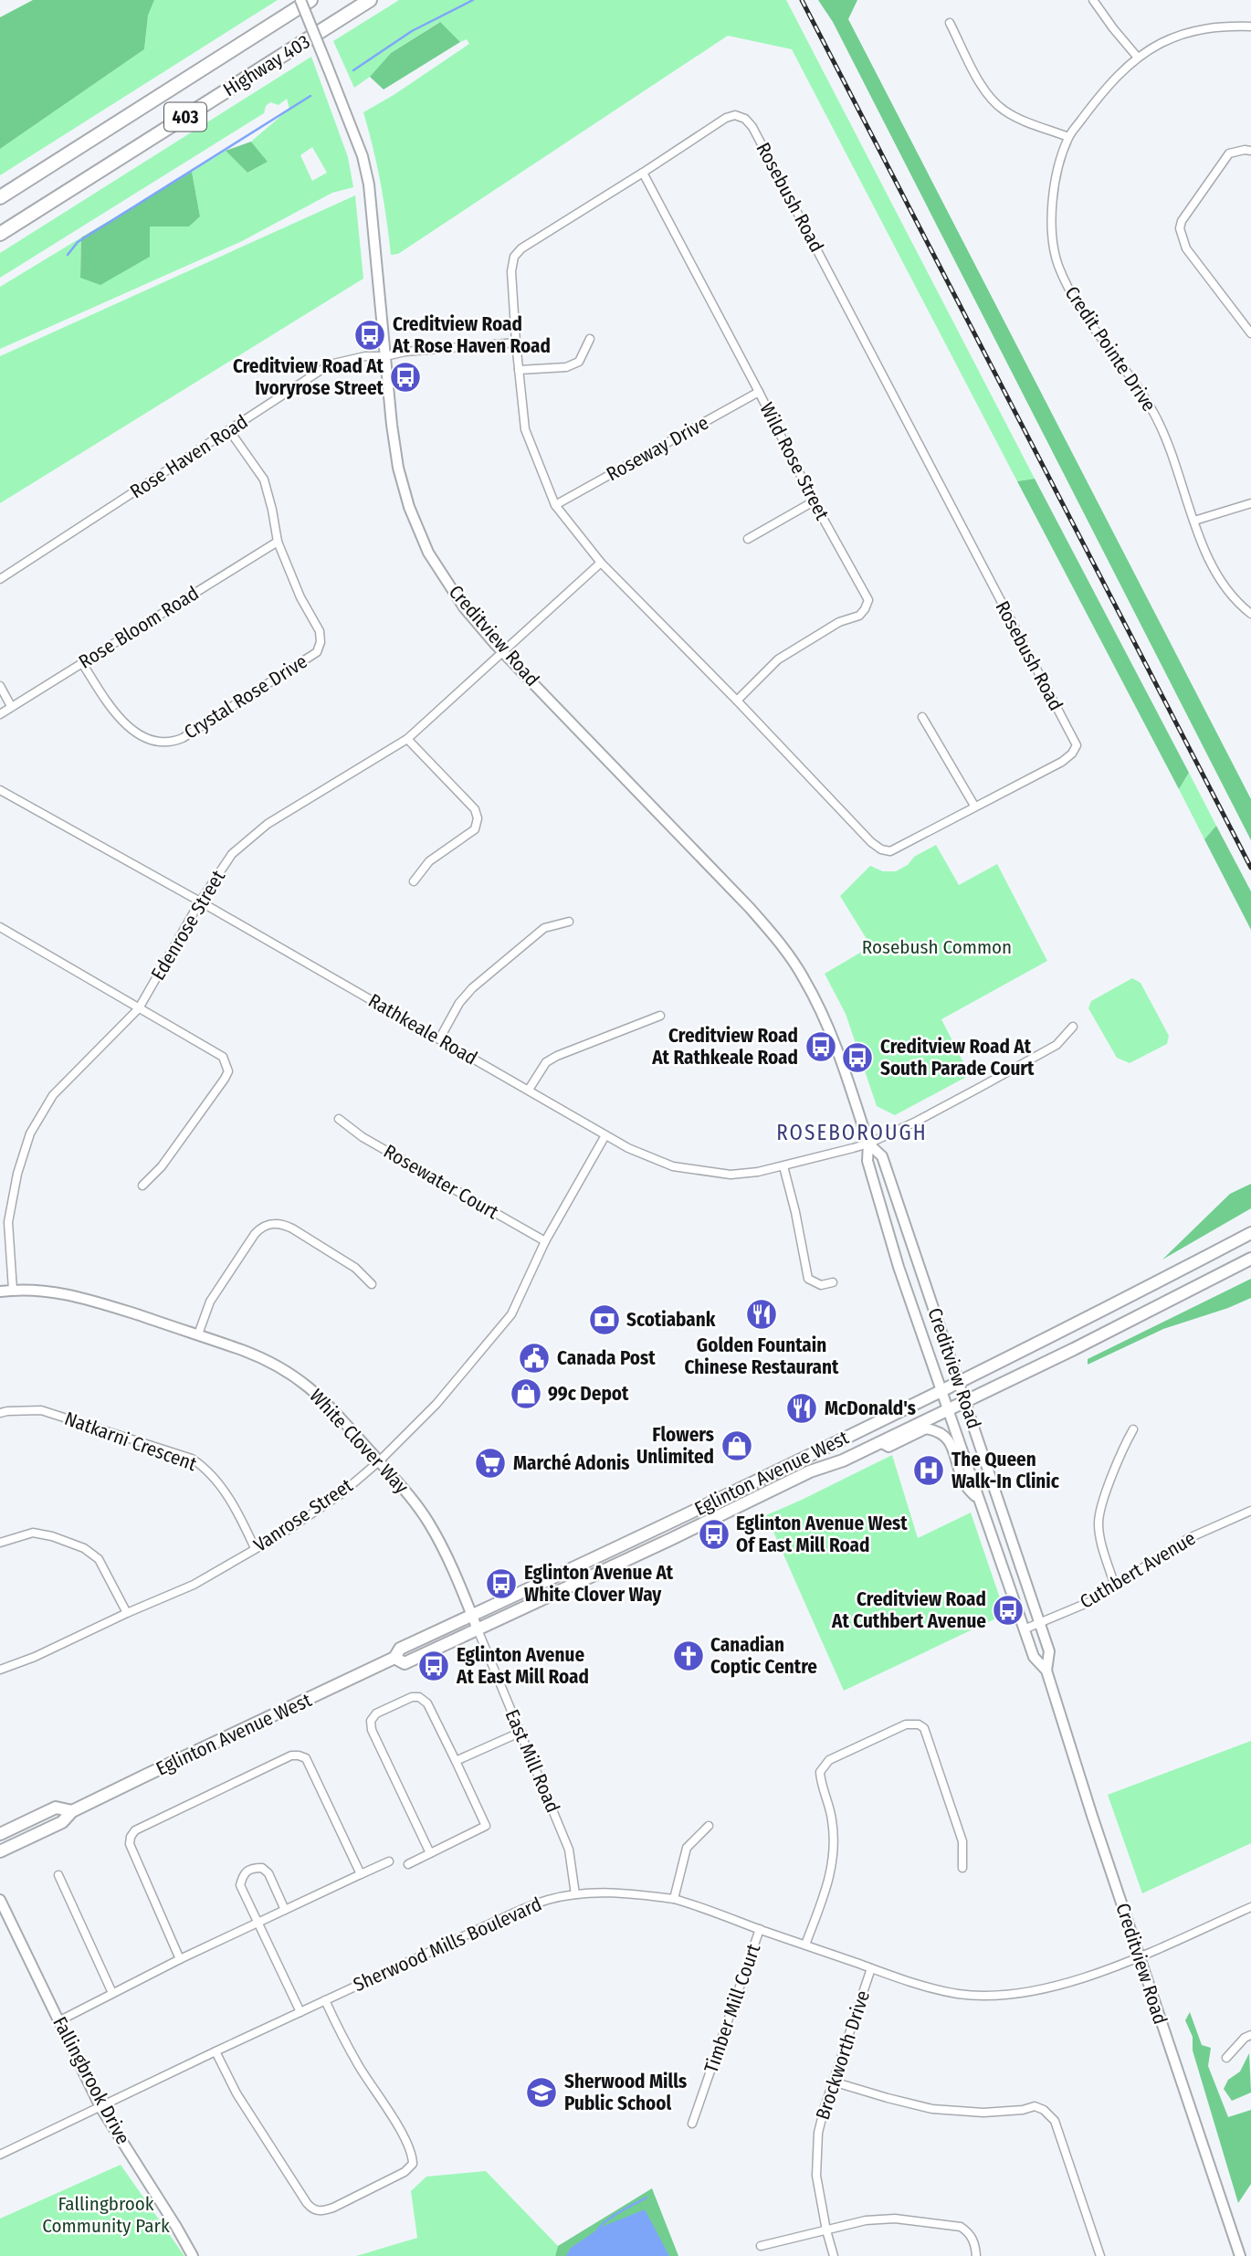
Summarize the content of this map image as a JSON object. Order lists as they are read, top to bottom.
{
  "streets": {
    "highway": ["Highway 403", "403"],
    "main road": [
      "Creditview Road",
      "White Clover Way",
      "Eglinton Avenue West",
      "Fallingbrook Drive"
    ],
    "street": [
      "Rosebush Road",
      "Credit Pointe Drive",
      "Roseway Drive",
      "Rose Haven Road",
      "Wild Rose Street",
      "Rose Bloom Road",
      "Crystal Rose Drive",
      "Edenrose Street",
      "Rathkeale Road",
      "Rosewater Court",
      "Natkarni Crescent",
      "Vanrose Street",
      "Cuthbert Avenue",
      "East Mill Road",
      "Sherwood Mills Boulevard",
      "Timber Mill Court",
      "Brockworth Drive"
    ]
  },
  "crossings": [
    ["Rosebush Road", "Roseway Drive"],
    ["Rosebush Road", "Rose Haven Road"],
    ["Rosebush Road", "Wild Rose Street"],
    ["Rosebush Road", "Edenrose Street"],
    ["Roseway Drive", "Wild Rose Street"],
    ["Rose Haven Road", "Creditview Road"],
    ["Rose Haven Road", "Crystal Rose Drive"],
    ["Rose Bloom Road", "Crystal Rose Drive"],
    ["Creditview Road", "Edenrose Street"],
    ["Creditview Road", "Rathkeale Road"],
    ["Creditview Road", "Eglinton Avenue West"],
    ["Creditview Road", "Cuthbert Avenue"],
    ["Creditview Road", "Sherwood Mills Boulevard"],
    ["Edenrose Street", "Rathkeale Road"],
    ["Edenrose Street", "White Clover Way"],
    ["Rathkeale Road", "Vanrose Street"],
    ["Rosewater Court", "Vanrose Street"],
    ["Natkarni Crescent", "Vanrose Street"],
    ["White Clover Way", "Eglinton Avenue West"],
    ["White Clover Way", "Vanrose Street"],
    ["White Clover Way", "East Mill Road"],
    ["Eglinton Avenue West", "East Mill Road"],
    ["East Mill Road", "Sherwood Mills Boulevard"],
    ["Sherwood Mills Boulevard", "Timber Mill Court"],
    ["Sherwood Mills Boulevard", "Brockworth Drive"],
    ["Sherwood Mills Boulevard", "Fallingbrook Drive"]
  ],
  "districts": ["ROSEBOROUGH"],
  "parks": ["Rosebush Common", "Fallingbrook Community Park"],
  "places": {
    "bus stop": [
      "Creditview Road At Rose Haven Road",
      "Creditview Road At Ivoryrose Street",
      "Creditview Road At Rathkeale Road",
      "Creditview Road At South Parade Court",
      "Eglinton Avenue West Of East Mill Road",
      "Eglinton Avenue At White Clover Way",
      "Creditview Road At Cuthbert Avenue",
      "Eglinton Avenue At East Mill Road"
    ],
    "restaurant": ["Golden Fountain Chinese Restaurant", "McDonald's"],
    "bank": ["Scotiabank"],
    "public building": ["Canada Post"],
    "shop": ["99c Depot", "Flowers Unlimited"],
    "supermarket": ["Marché Adonis"],
    "hospital": ["The Queen Walk-In Clinic"],
    "church": ["Canadian Coptic Centre"],
    "school or university": ["Sherwood Mills Public School"]
  }
}
